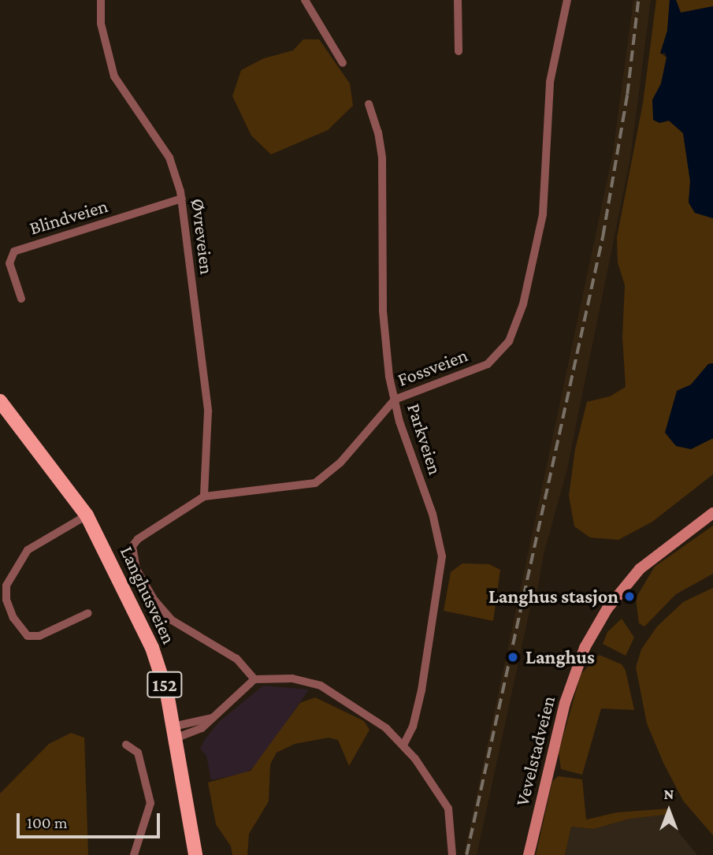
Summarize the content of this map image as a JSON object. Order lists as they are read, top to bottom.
{
  "streets": {
    "main road": ["Langhusveien", "152", "Vevelstadveien"],
    "street": [
      "Blindveien",
      "Øvreveien",
      "Fossveien",
      "Parkveien"
    ]
  },
  "crossings": [
    ["Blindveien", "Øvreveien"],
    ["Øvreveien", "Fossveien"],
    ["Fossveien", "Parkveien"]
  ],
  "places": ["Langhus stasjon", "Langhus"],
  "scale_bar": "100 m",
  "north": "top"
}
